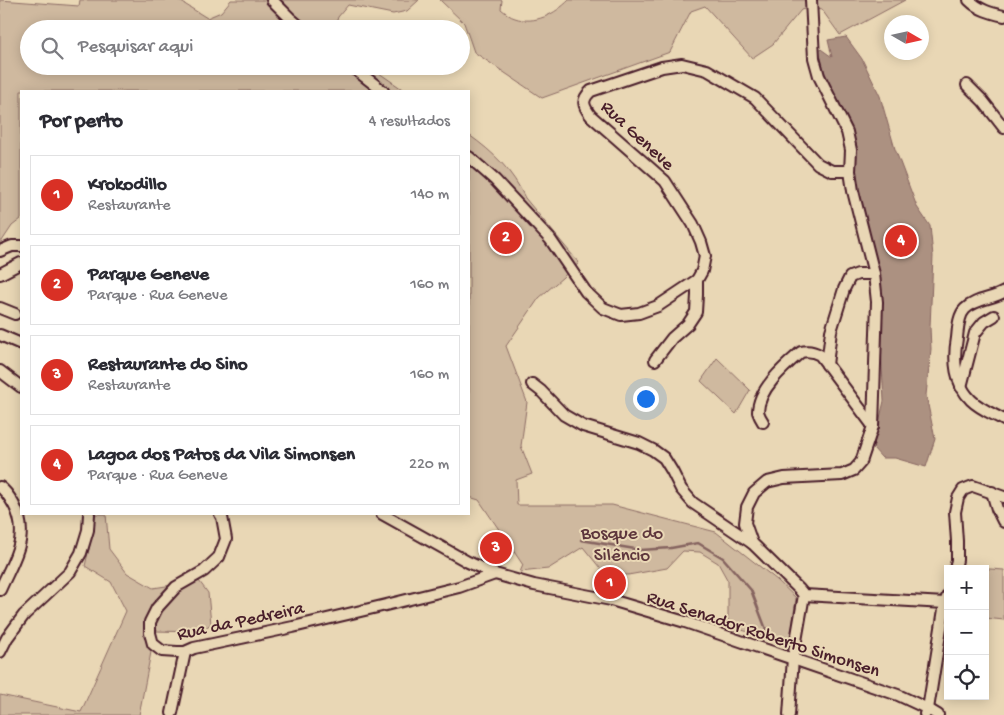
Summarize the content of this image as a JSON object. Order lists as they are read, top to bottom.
{
  "streets": {
    "street": ["Rua Geneve", "Rua da Pedreira", "Rua Senador Roberto Simonsen"]
  },
  "crossings": [
    ["Rua da Pedreira", "Rua Senador Roberto Simonsen"]
  ],
  "parks": ["Bosque do Silêncio"],
  "north": "right",
  "page": {
    "search": "Pesquisar aqui",
    "heading": ["Por perto", "4 resultados"],
    "list": [
      {
        "mark": "1",
        "name": "Krokodillo",
        "note": "Restaurante",
        "value": "140 m"
      },
      {
        "mark": "2",
        "name": "Parque Geneve",
        "note": "Parque · Rua Geneve",
        "value": "160 m"
      },
      {
        "mark": "3",
        "name": "Restaurante do Sino",
        "note": "Restaurante",
        "value": "160 m"
      },
      {
        "mark": "4",
        "name": "Lagoa dos Patos da Vila Simonsen",
        "note": "Parque · Rua Geneve",
        "value": "220 m"
      }
    ],
    "pins": [
      "2",
      "4",
      "3",
      "1"
    ],
    "map_buttons": ["+", "−"]
  }
}
